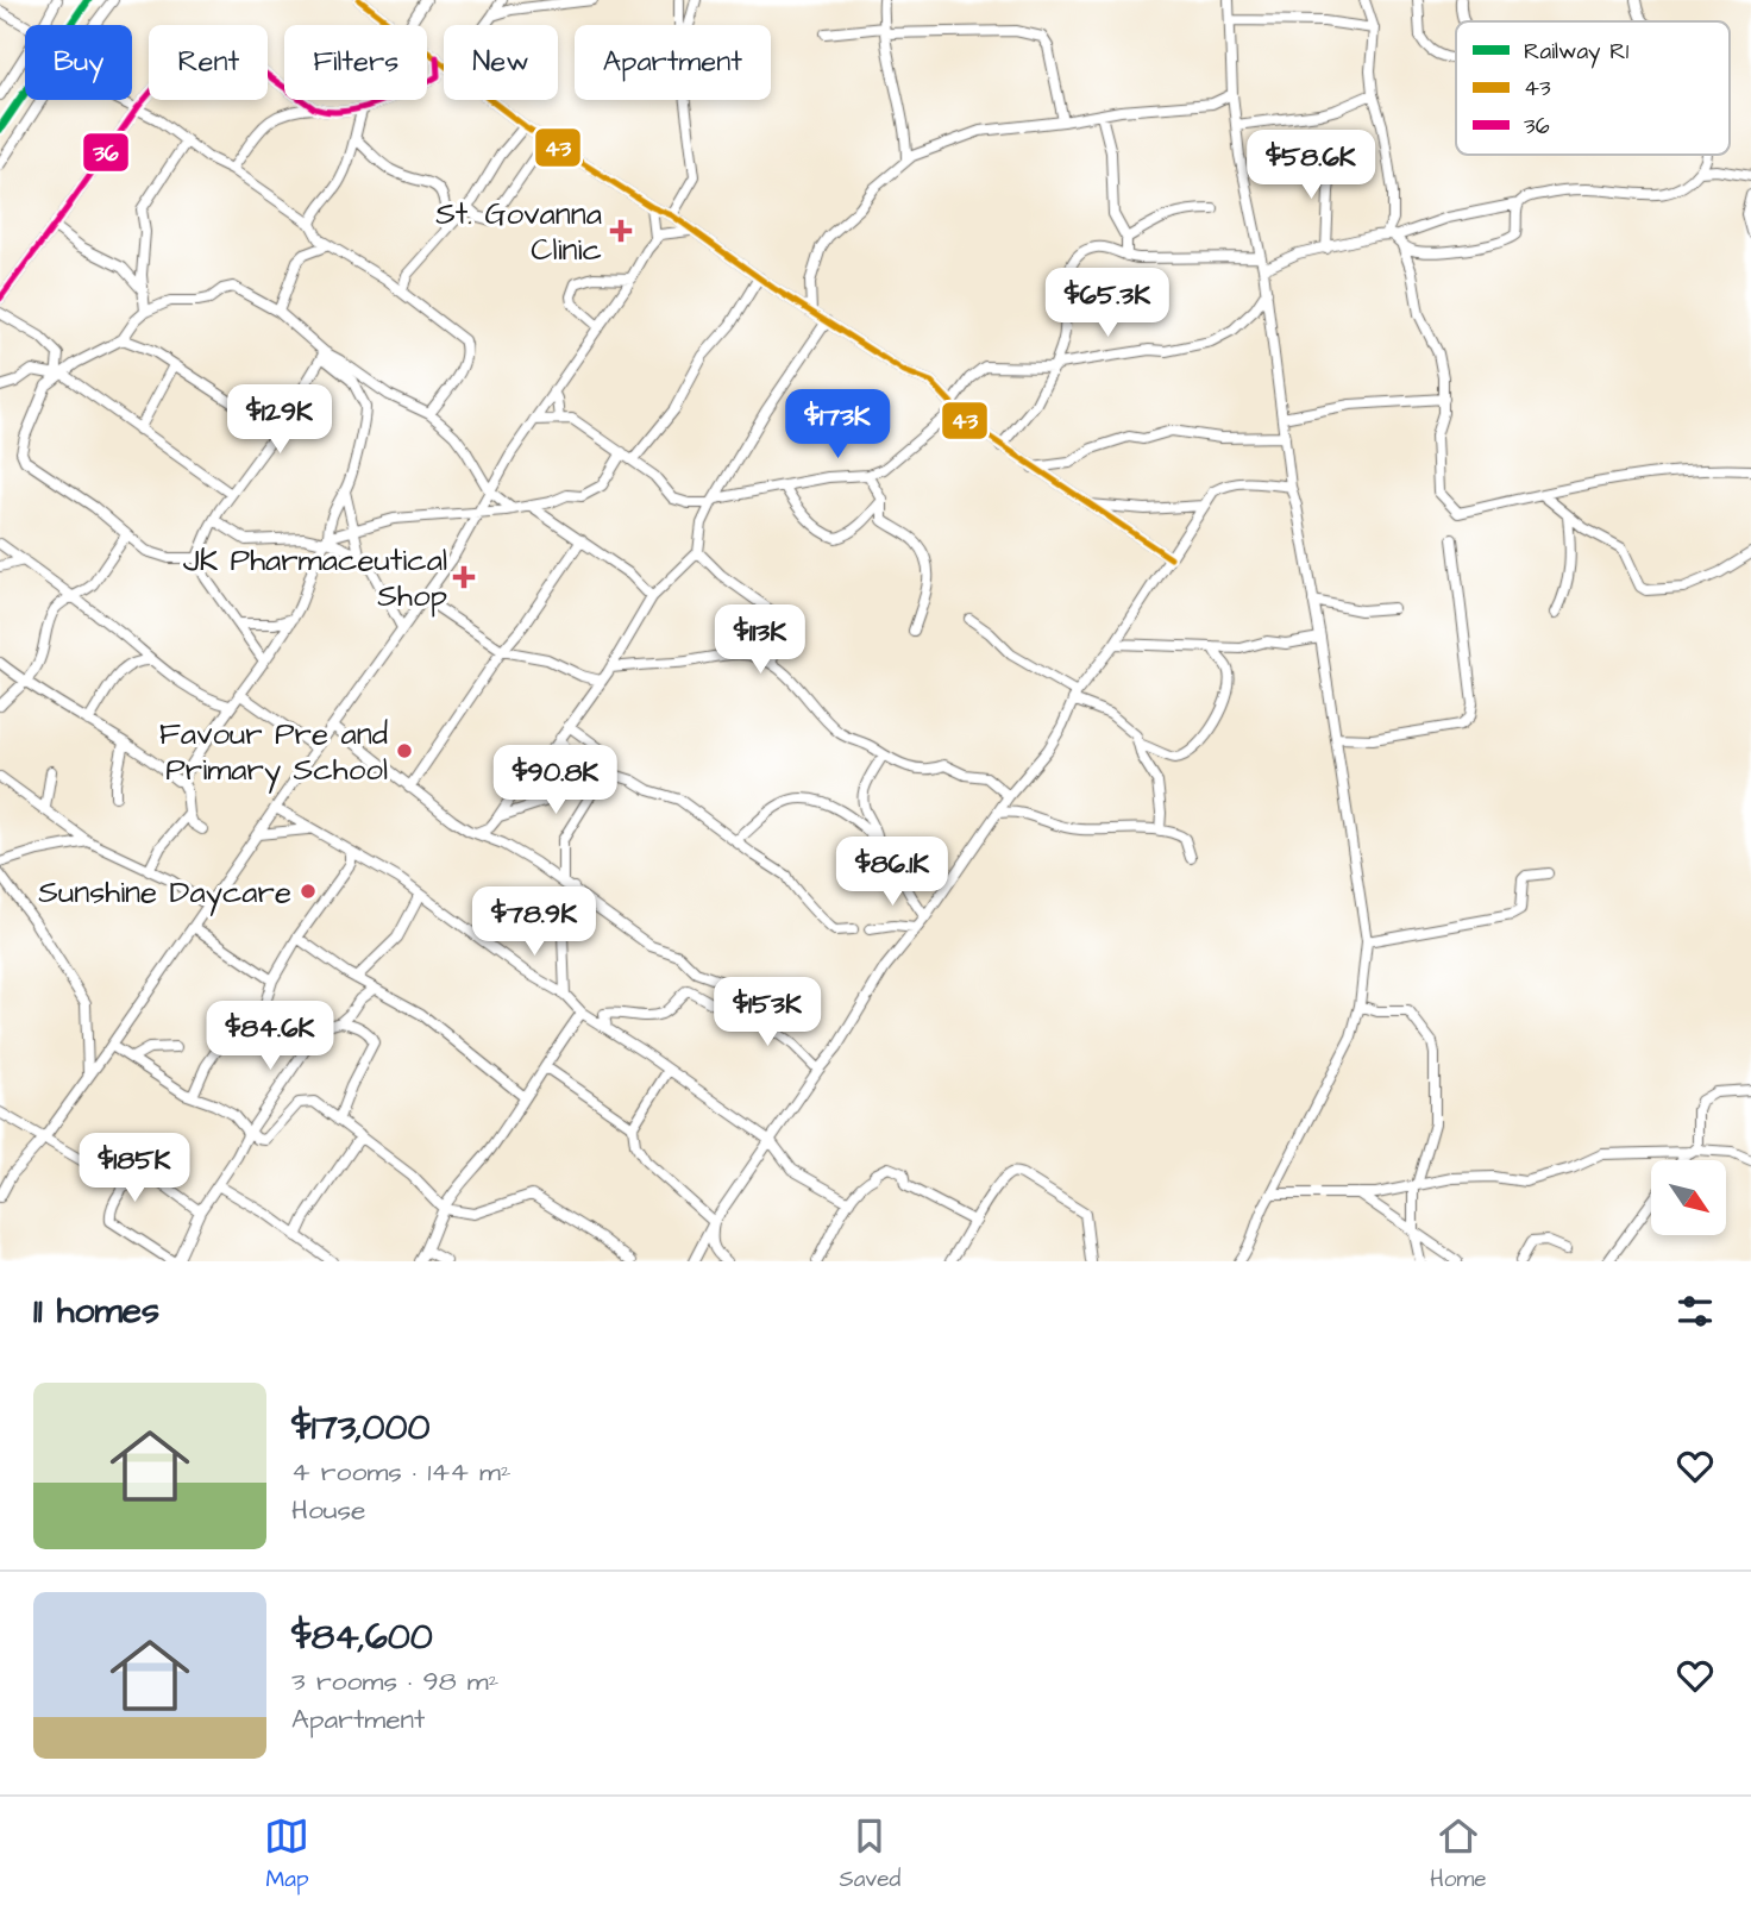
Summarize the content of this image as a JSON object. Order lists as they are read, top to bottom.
{
  "places": {
    "health": ["St. Govanna Clinic", "JK Pharmaceutical Shop"],
    "other": ["Favour Pre and Primary School", "Sunshine Daycare"]
  },
  "lines": ["rail line R1", "transit line 43", "transit line 36"],
  "legend": ["Railway R1", "43", "36"],
  "north": "bottom right",
  "page": {
    "chip": [
      "Buy",
      "Rent",
      "Filters",
      "New",
      "Apartment"
    ],
    "price": [
      "$58.6K",
      "$65.3K",
      "$129K",
      "$173K",
      "$113K",
      "$90.8K",
      "$86.1K",
      "$78.9K",
      "$153K",
      "$84.6K",
      "$185K"
    ],
    "heading": "11 homes",
    "list": [
      {
        "name": "$173,000",
        "note": "4 rooms · 144 m² · House"
      },
      {
        "name": "$84,600",
        "note": "3 rooms · 98 m² · Apartment"
      }
    ],
    "tabs": ["Map", "Saved", "Home"]
  }
}
